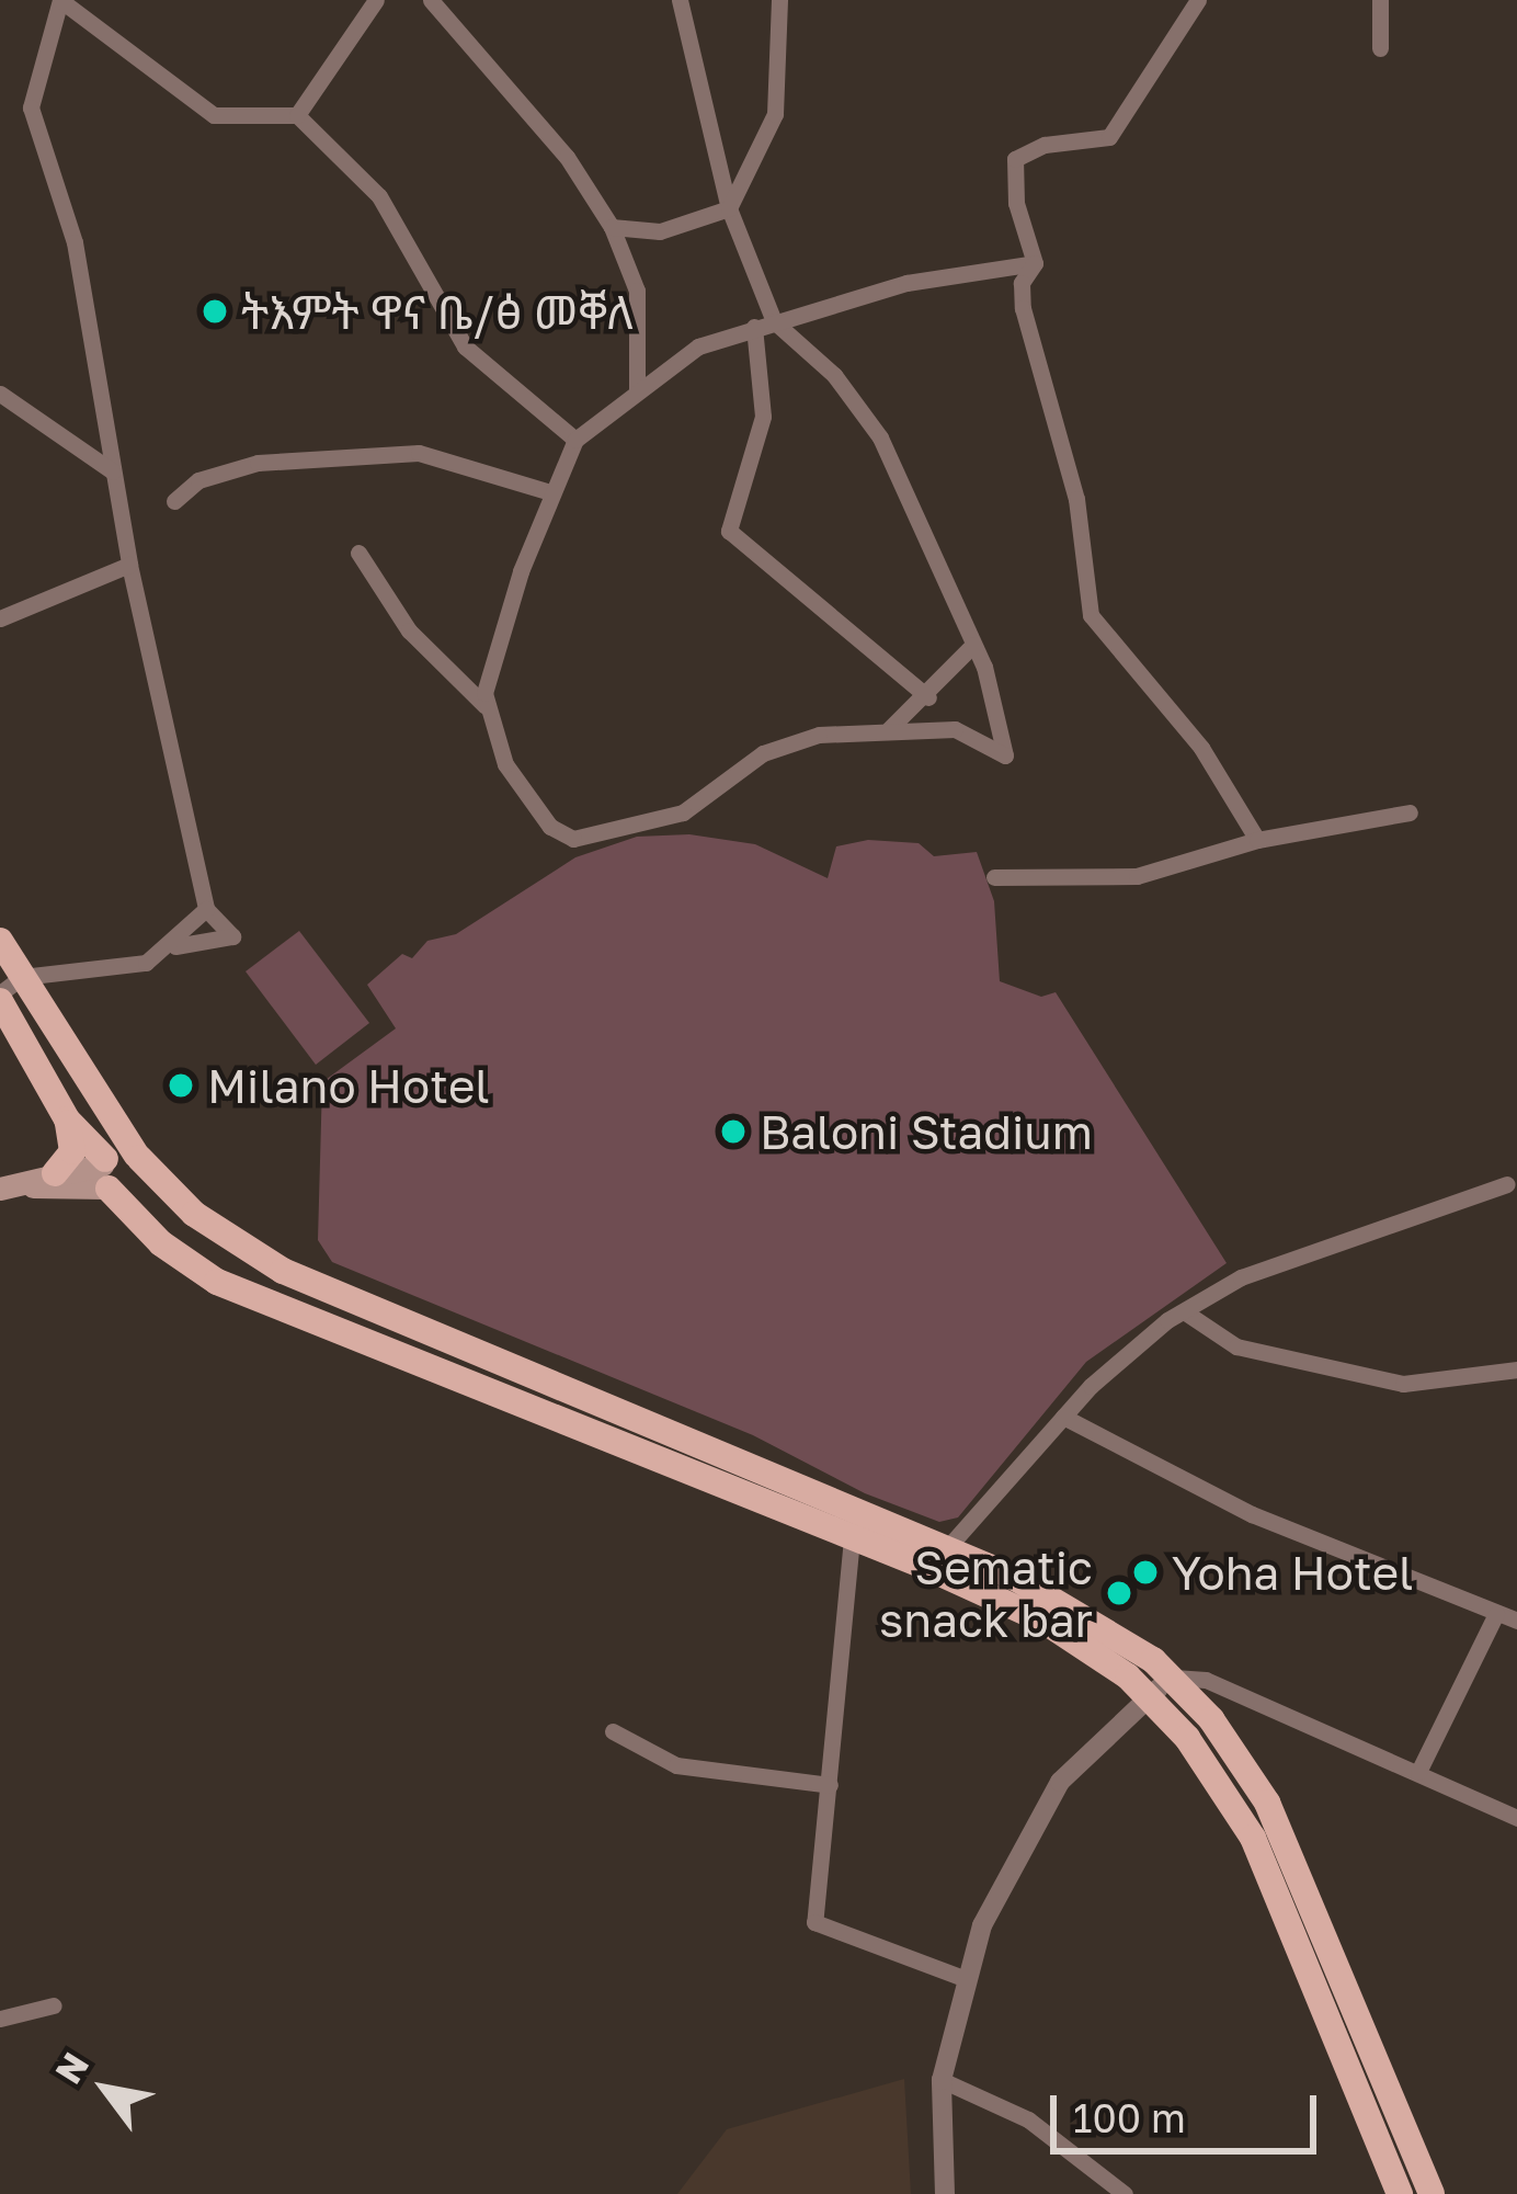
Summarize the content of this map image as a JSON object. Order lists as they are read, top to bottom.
{
  "places": [
    "ትእምት ዋና ቤ/ፅ መቐለ",
    "Milano Hotel",
    "Baloni Stadium",
    "Yoha Hotel",
    "Sematic snack bar"
  ],
  "scale_bar": "100 m",
  "north": "top left"
}
